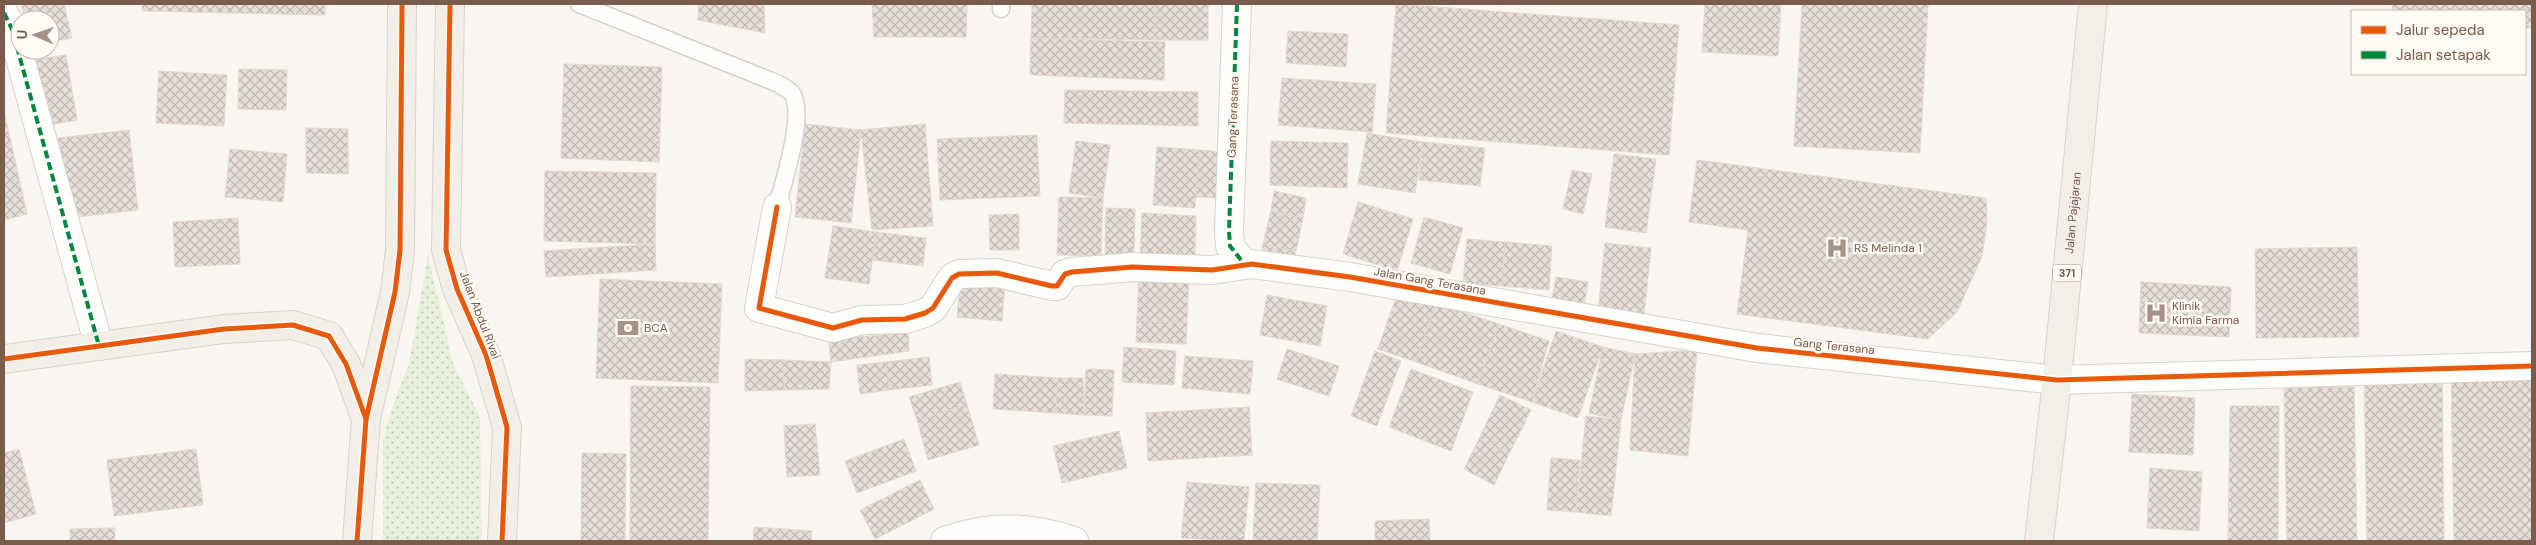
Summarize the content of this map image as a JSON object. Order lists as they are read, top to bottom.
{
  "streets": {
    "main road": ["Jalan Pajajaran", "371", "Jalan Abdul Rivai"],
    "street": ["Gang Terasana", "Jalan Gang Terasana"]
  },
  "crossings": [
    ["Gang Terasana", "Jalan Pajajaran"],
    ["Gang Terasana", "Jalan Gang Terasana"]
  ],
  "places": {
    "hospital": ["RS Melinda 1", "Klinik Kimia Farma"],
    "bank": ["BCA"]
  },
  "legend": ["Jalur sepeda", "Jalan setapak"],
  "north": "left"
}
